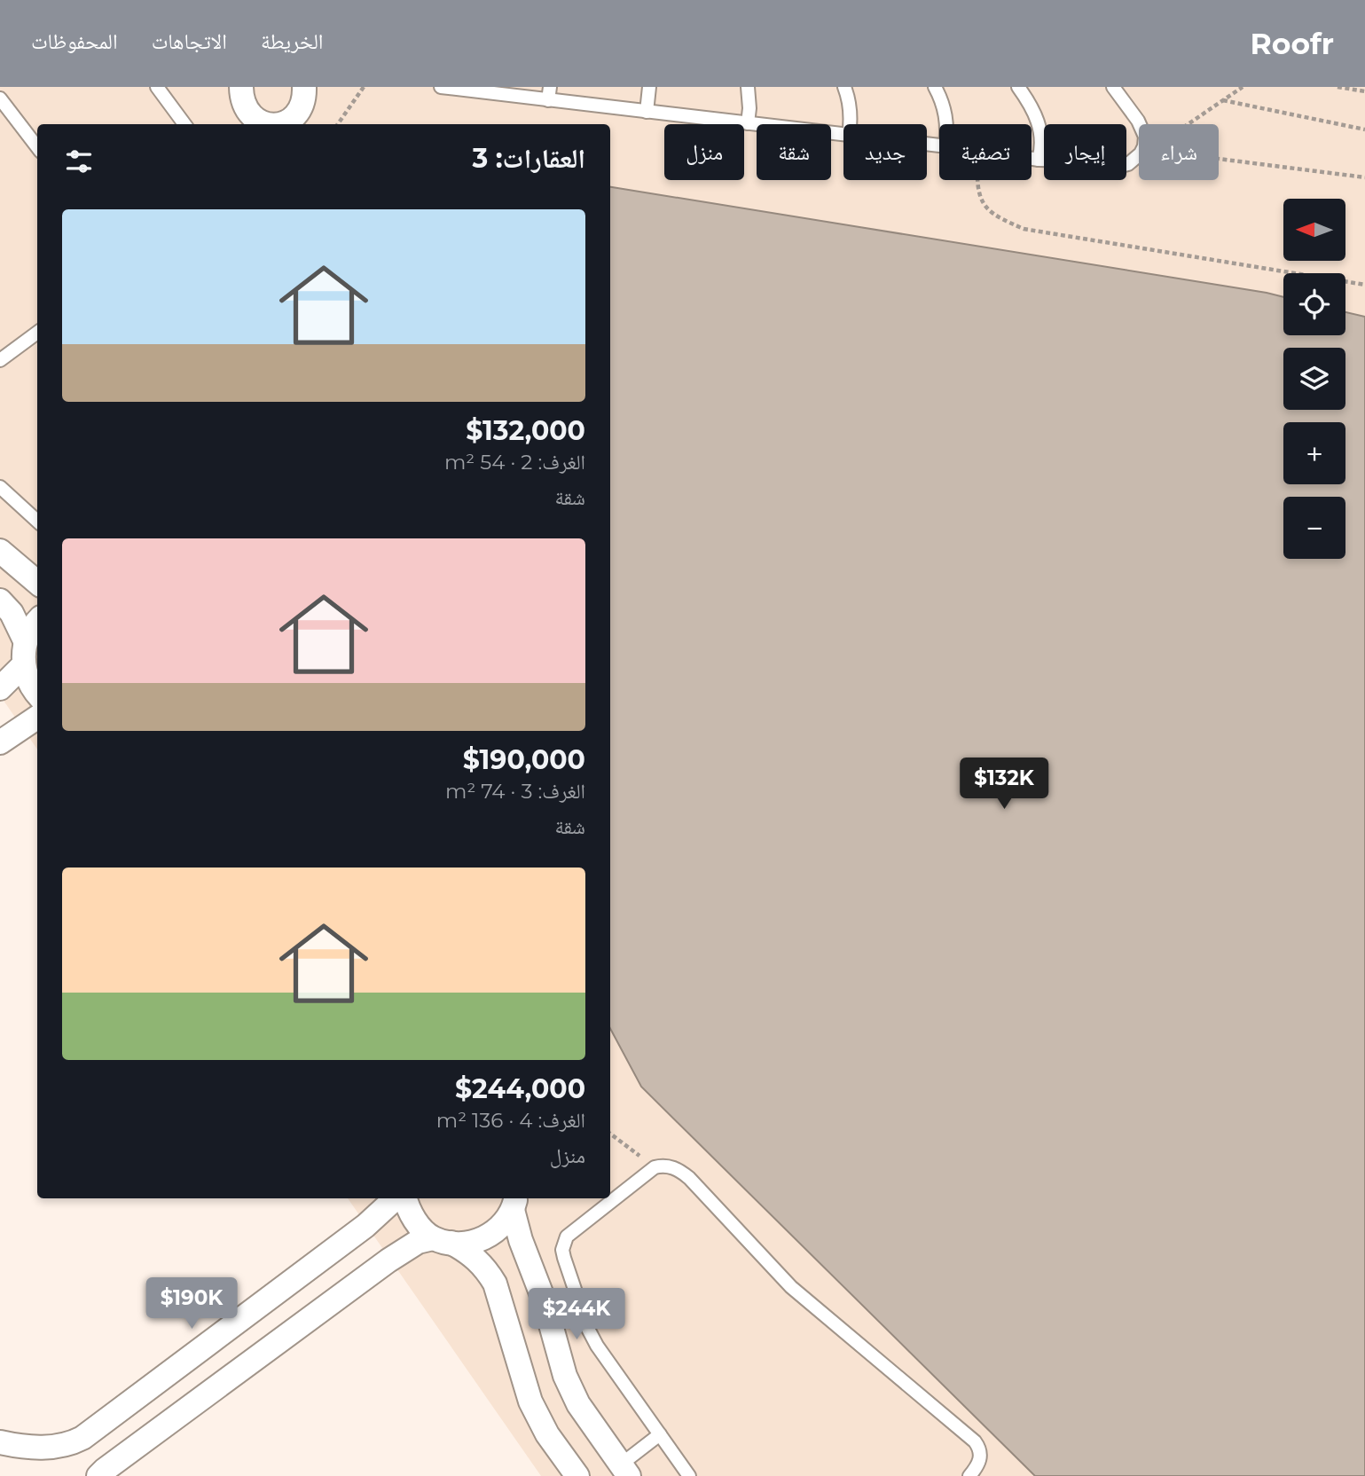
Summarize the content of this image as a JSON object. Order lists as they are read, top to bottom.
{
  "north": "left",
  "page": {
    "header": "Roofr",
    "nav": ["الخريطة", "الاتجاهات", "المحفوظات"],
    "chip": [
      "شراء",
      "إيجار",
      "تصفية",
      "جديد",
      "شقة",
      "منزل"
    ],
    "heading": "العقارات: 3",
    "map_buttons": ["+", "−"],
    "list": [
      {
        "name": "$132,000",
        "note": "الغرف: 2 · 54 m² · شقة"
      },
      {
        "name": "$190,000",
        "note": "الغرف: 3 · 74 m² · شقة"
      },
      {
        "name": "$244,000",
        "note": "الغرف: 4 · 136 m² · منزل"
      }
    ],
    "price": ["$132K", "$190K", "$244K"]
  }
}
